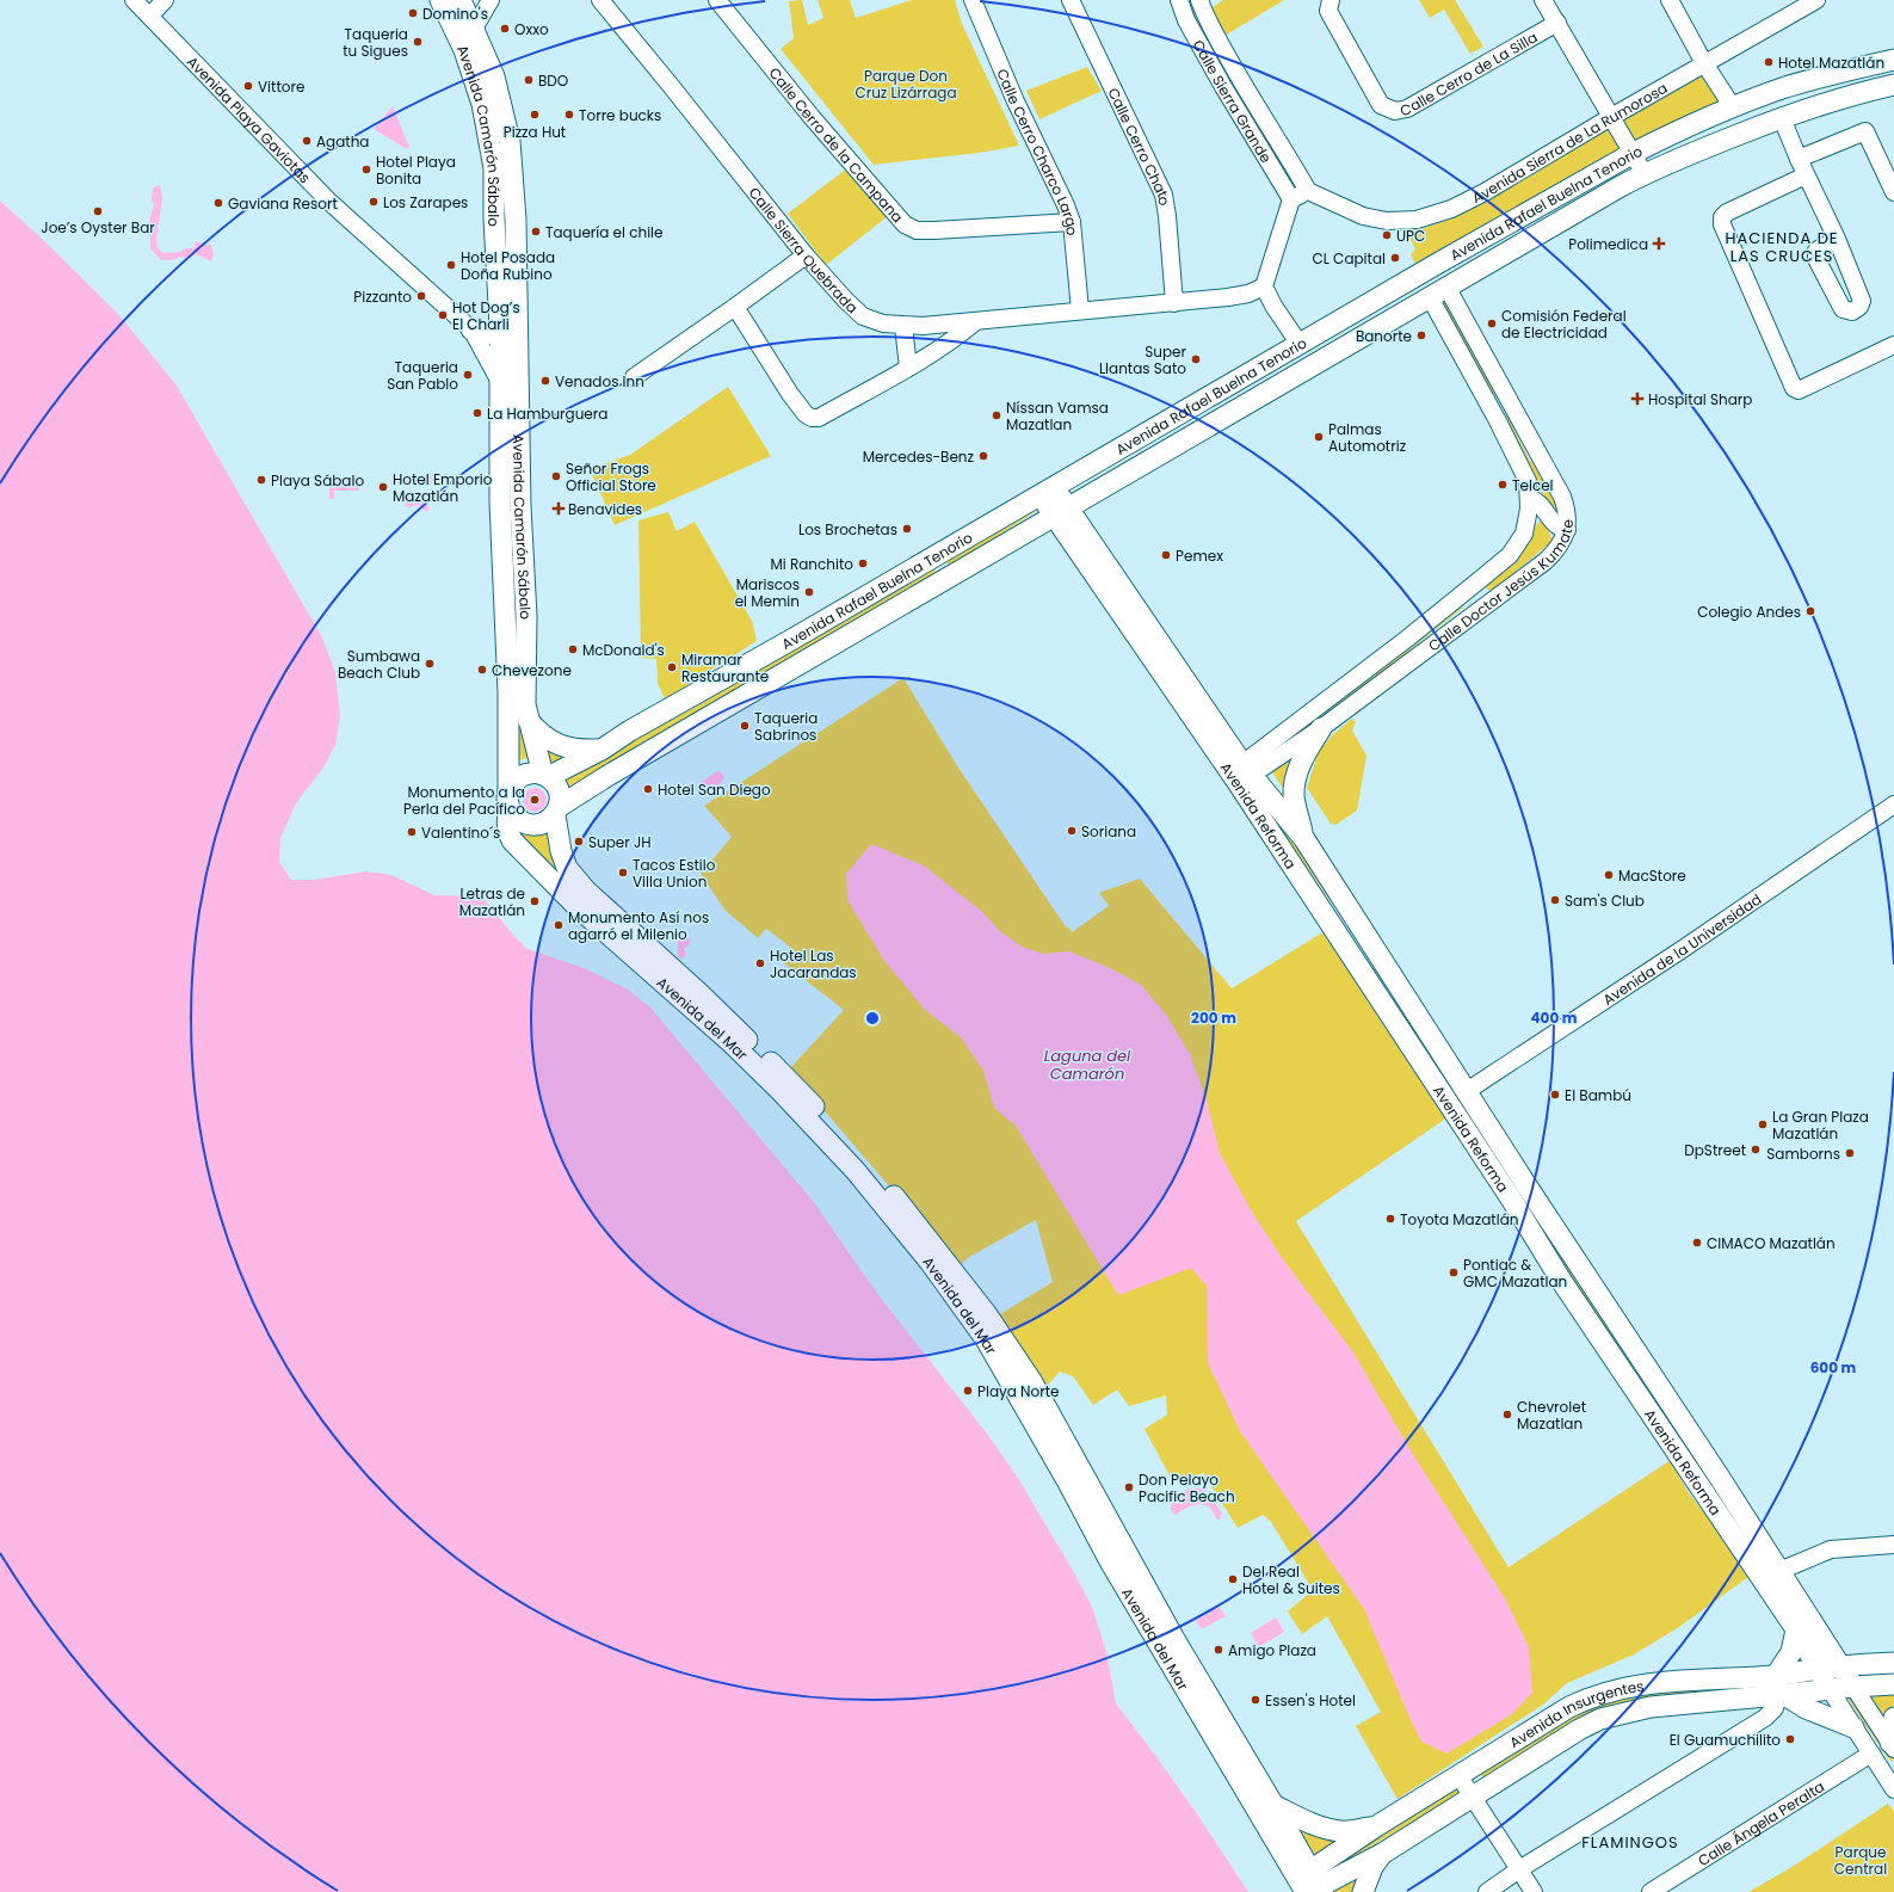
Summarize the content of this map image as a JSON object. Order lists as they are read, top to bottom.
{
  "streets": {
    "main road": [
      "Avenida Camarón Sábalo",
      "Avenida Rafael Buelna Tenorio",
      "Avenida Reforma",
      "Avenida del Mar",
      "Avenida Insurgentes"
    ],
    "street": [
      "Calle Cerro de La Silla",
      "Calle Sierra Grande",
      "Avenida Playa Gaviotas",
      "Avenida Sierra de La Rumorosa",
      "Calle Cerro de la Campana",
      "Calle Cerro Chato",
      "Calle Cerro Charco Largo",
      "Calle Sierra Quebrada",
      "Calle Doctor Jesús Kumate",
      "Avenida de la Universidad",
      "Calle Ángela Peralta"
    ]
  },
  "crossings": [
    ["Calle Sierra Grande", "Avenida Sierra de La Rumorosa"],
    ["Avenida Playa Gaviotas", "Avenida Camarón Sábalo"],
    ["Avenida Camarón Sábalo", "Avenida Rafael Buelna Tenorio"],
    ["Avenida Camarón Sábalo", "Avenida del Mar"],
    ["Calle Cerro de la Campana", "Calle Cerro Charco Largo"],
    ["Calle Cerro Chato", "Calle Sierra Quebrada"],
    ["Calle Cerro Charco Largo", "Calle Sierra Quebrada"],
    ["Avenida Rafael Buelna Tenorio", "Calle Doctor Jesús Kumate"],
    ["Avenida Rafael Buelna Tenorio", "Avenida Reforma"],
    ["Avenida Rafael Buelna Tenorio", "Avenida del Mar"],
    ["Calle Doctor Jesús Kumate", "Avenida Reforma"],
    ["Avenida Reforma", "Avenida de la Universidad"],
    ["Avenida Reforma", "Avenida Insurgentes"],
    ["Avenida Reforma", "Calle Ángela Peralta"],
    ["Avenida del Mar", "Avenida Insurgentes"]
  ],
  "districts": ["HACIENDA DE LAS CRUCES", "FLAMINGOS"],
  "water": ["Laguna del Camarón"],
  "parks": ["Parque Don Cruz Lizárraga", "Parque Central"],
  "places": {
    "other": [
      "Domino's",
      "Oxxo",
      "Taqueria tu Sigues",
      "Hotel Mazatlán",
      "BDO",
      "Vittore",
      "Pizza Hut",
      "Torre bucks",
      "Agatha",
      "Hotel Playa Bonita",
      "Los Zarapes",
      "Gaviana Resort",
      "Joe’s Oyster Bar",
      "Taquería el chile",
      "UPC",
      "CL Capital",
      "Hotel Posada Doña Rubino",
      "Pizzanto",
      "Hot Dog’s El Charli",
      "Comisión Federal de Electricidad",
      "Banorte",
      "Super Llantas Sato",
      "Taqueria San Pablo",
      "Venados Inn",
      "La Hamburguera",
      "Níssan Vamsa Mazatlan",
      "Palmas Automotriz",
      "Mercedes-Benz",
      "Señor Frogs Official Store",
      "Playa Sábalo",
      "Telcel",
      "Hotel Emporio Mazatlán",
      "Los Brochetas",
      "Pemex",
      "Mi Ranchito",
      "Mariscos el Memin",
      "Colegio Andes",
      "McDonald's",
      "Sumbawa Beach Club",
      "Miramar Restaurante",
      "Chevezone",
      "Taqueria Sabrinos",
      "Hotel San Diego",
      "Monumento a la Perla del Pacífico",
      "Soriana",
      "Valentino´s",
      "Super JH",
      "Tacos Estilo Villa Union",
      "MacStore",
      "Sam's Club",
      "Letras de Mazatlán",
      "Monumento Así nos agarró el Milenio",
      "Hotel Las Jacarandas",
      "El Bambú",
      "La Gran Plaza Mazatlán",
      "DpStreet",
      "Samborns",
      "Toyota Mazatlán",
      "CIMACO Mazatlán",
      "Pontiac & GMC Mazatlan",
      "Playa Norte",
      "Chevrolet Mazatlan",
      "Don Pelayo Pacific Beach",
      "Del Real Hotel & Suites",
      "Amigo Plaza",
      "Essen's Hotel",
      "El Guamuchilito"
    ],
    "health": ["Polimedica", "Hospital Sharp", "Benavides"]
  },
  "rings": ["200 m", "400 m", "600 m"]
}
